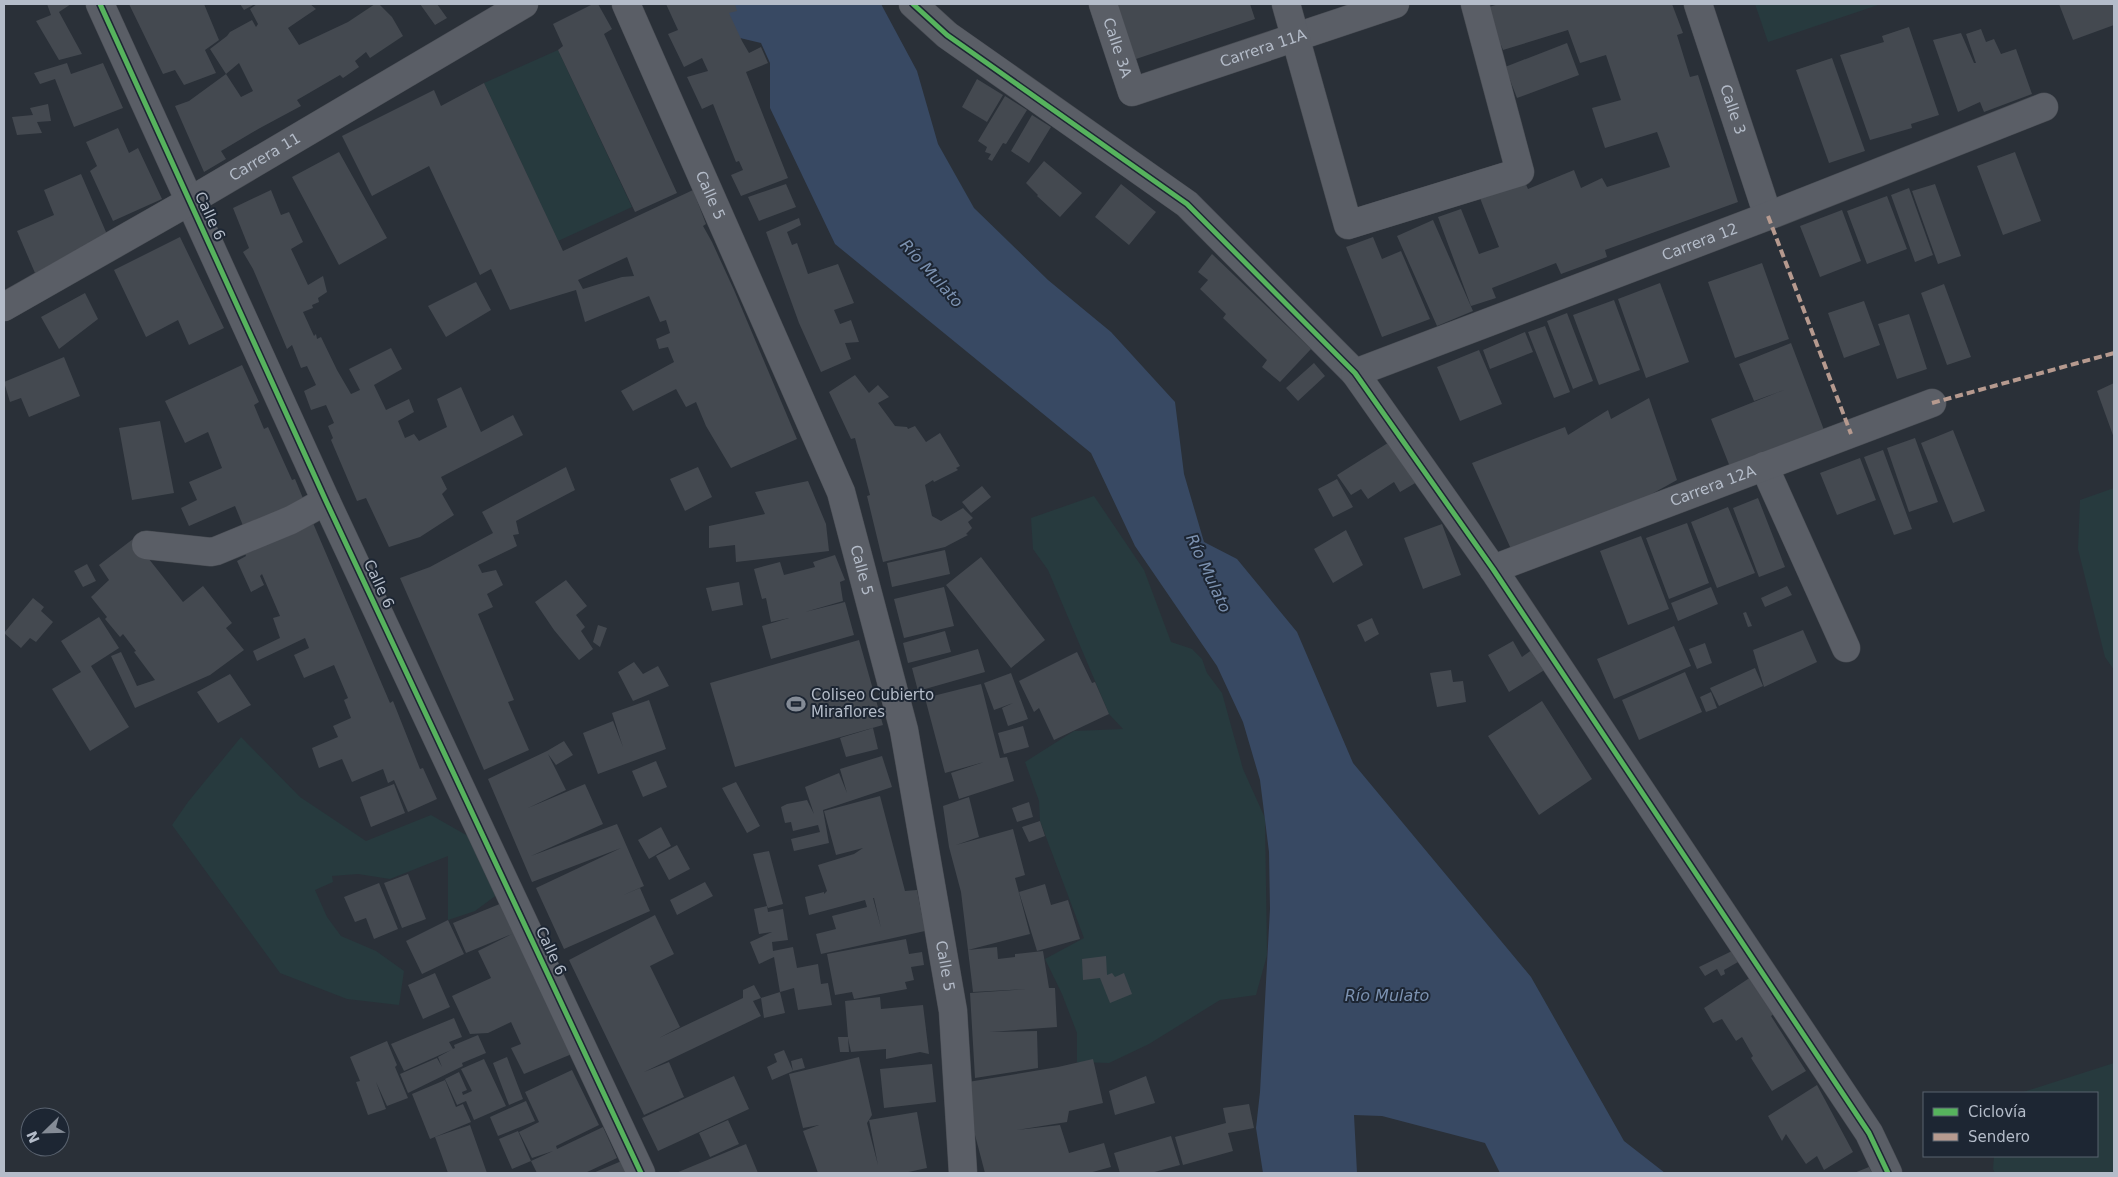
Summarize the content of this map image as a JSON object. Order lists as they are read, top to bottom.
{
  "streets": {
    "street": [
      "Calle 3A",
      "Carrera 11A",
      "Calle 3",
      "Carrera 11",
      "Calle 5",
      "Calle 6",
      "Carrera 12",
      "Carrera 12A"
    ]
  },
  "crossings": [
    ["Calle 3A", "Carrera 11A"],
    ["Calle 3", "Carrera 12"],
    ["Carrera 11", "Calle 6"]
  ],
  "water": ["Río Mulato"],
  "places": {
    "sports": ["Coliseo Cubierto Miraflores"]
  },
  "legend": ["Ciclovía", "Sendero"],
  "north": "bottom left"
}
